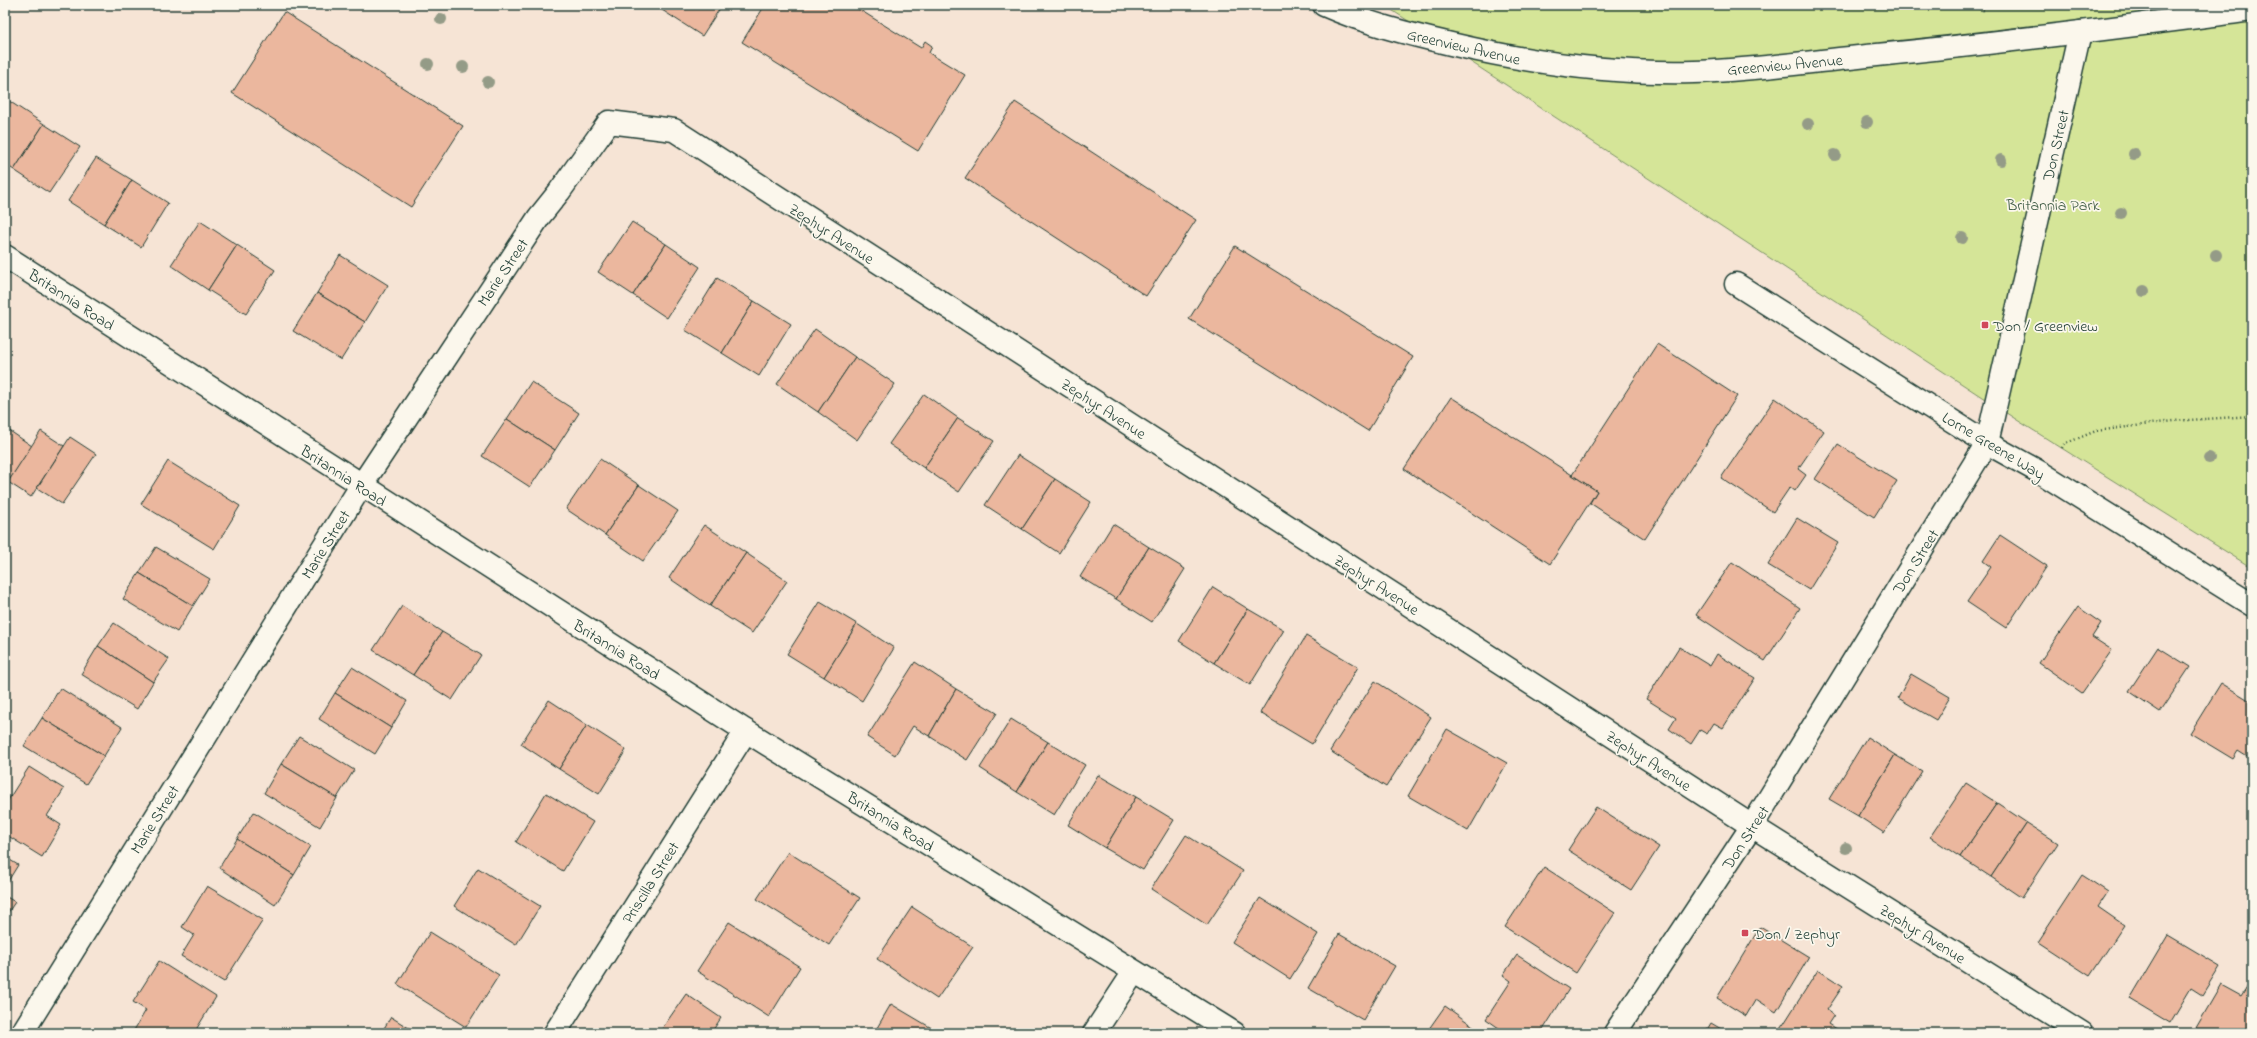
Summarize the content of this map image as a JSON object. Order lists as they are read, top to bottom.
{
  "streets": {
    "street": [
      "Greenview Avenue",
      "Don Street",
      "Zephyr Avenue",
      "Marie Street",
      "Britannia Road",
      "Lorne Greene Way",
      "Priscilla Street"
    ]
  },
  "crossings": [
    ["Greenview Avenue", "Don Street"],
    ["Don Street", "Zephyr Avenue"],
    ["Don Street", "Lorne Greene Way"],
    ["Zephyr Avenue", "Marie Street"],
    ["Marie Street", "Britannia Road"],
    ["Britannia Road", "Priscilla Street"]
  ],
  "parks": ["Britannia Park"],
  "places": {
    "transit": ["Don / Greenview", "Don / Zephyr"]
  }
}
